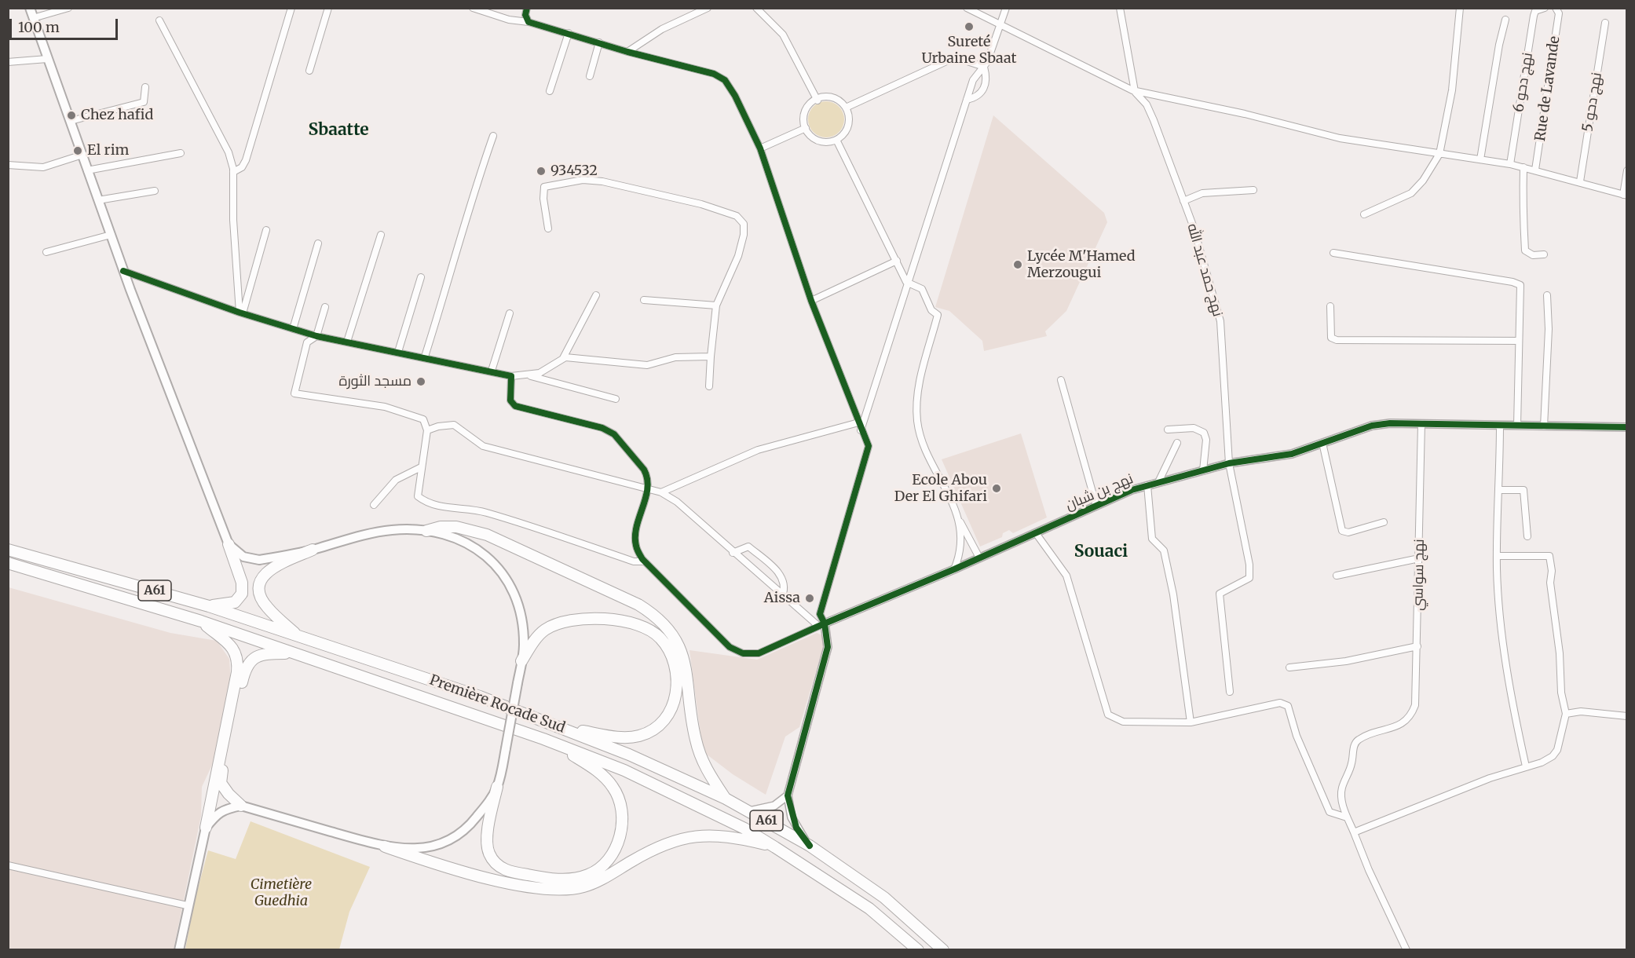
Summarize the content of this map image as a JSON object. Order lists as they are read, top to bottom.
{
  "streets": {
    "highway": ["A61", "Première Rocade Sud"],
    "street": [
      "نهج دحو 6",
      "Rue de Lavande",
      "نهج دحو 5",
      "نهج حمد عبد الله",
      "نهج بن شبان",
      "نهج سواسي"
    ]
  },
  "crossings": [
    ["نهج حمد عبد الله", "نهج بن شبان"],
    ["نهج بن شبان", "نهج سواسي"]
  ],
  "districts": ["Sbaatte", "Souaci"],
  "parks": ["Cimetière Guedhia"],
  "places": [
    "Sureté Urbaine Sbaat",
    "Chez hafid",
    "El rim",
    "934532",
    "Lycée M'Hamed Merzougui",
    "مسجد الثورة",
    "Ecole Abou Der El Ghifari",
    "Aissa"
  ],
  "scale_bar": "100 m"
}
